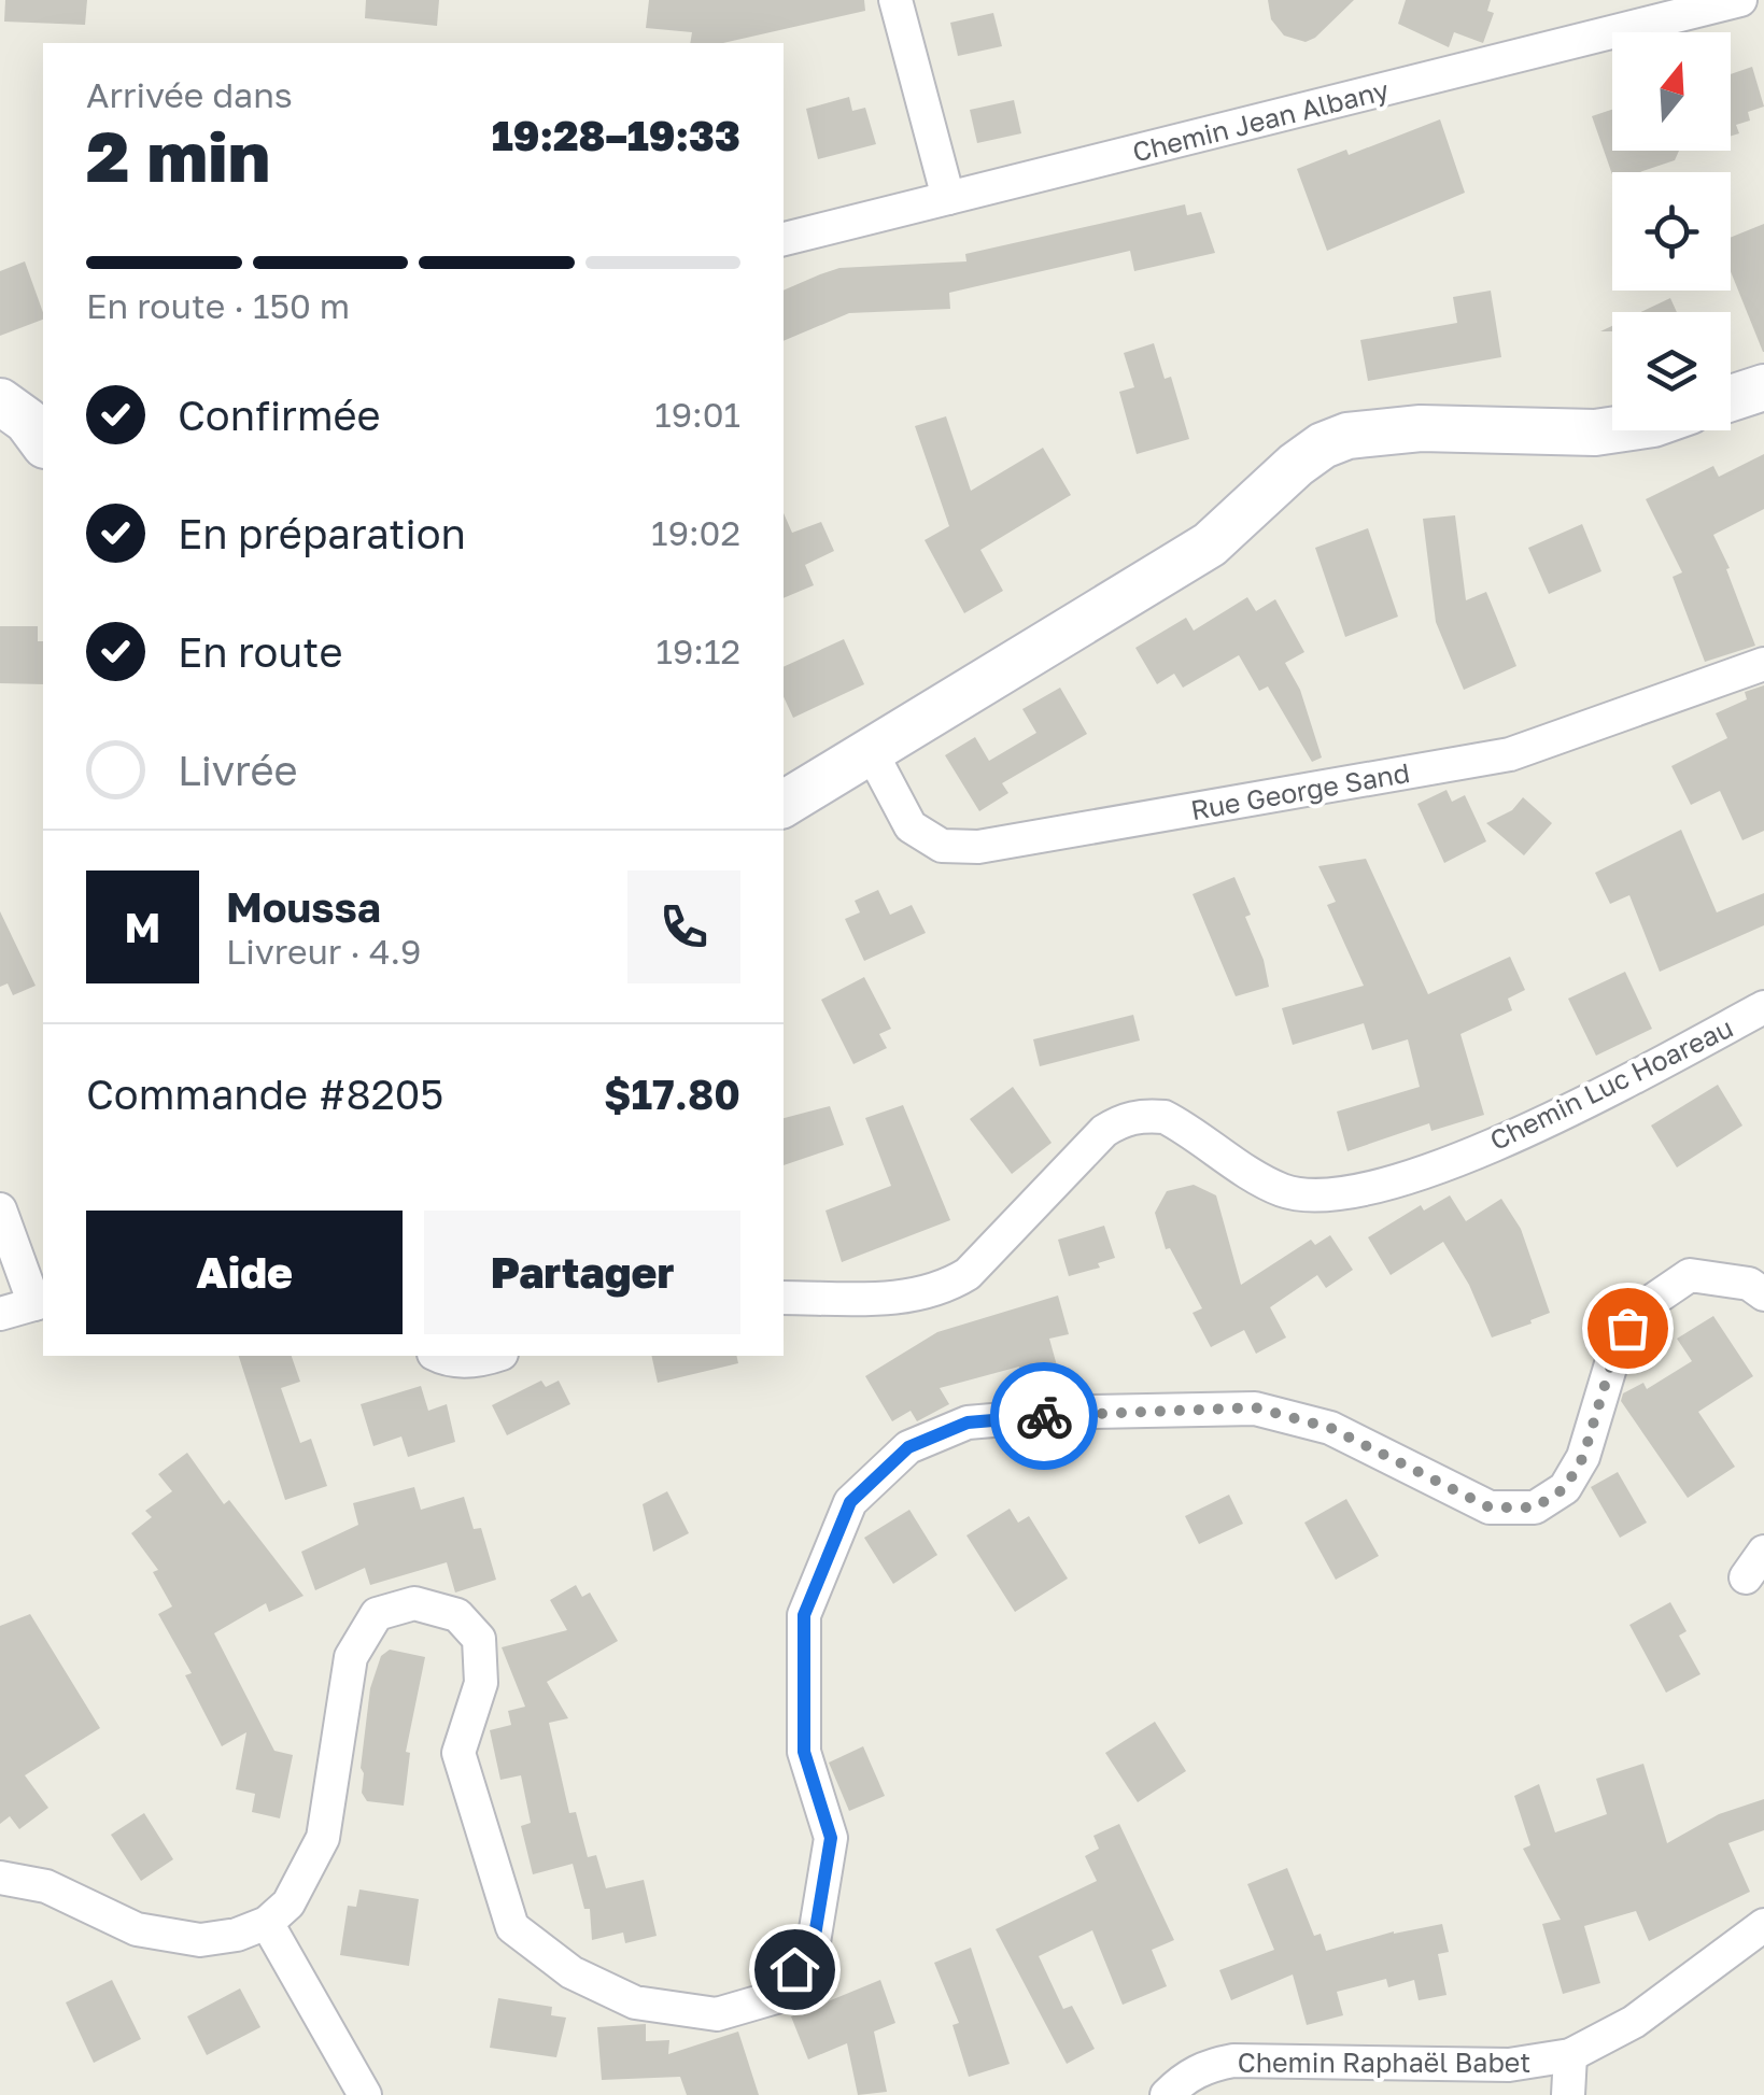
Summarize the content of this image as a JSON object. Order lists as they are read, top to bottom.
{
  "streets": {
    "street": [
      "Chemin Jean Albany",
      "Rue George Sand",
      "Chemin Luc Hoareau",
      "Chemin Raphaël Babet"
    ]
  },
  "north": "top",
  "page": {
    "heading": ["2 min", "Arrivée dans", "19:28–19:33"],
    "panel": [
      "Moussa",
      "Livreur · 4.9",
      "Commande #8205",
      "$17.80"
    ],
    "bar": "En route · 150 m",
    "list": [
      ["Confirmée", "19:01"],
      ["En préparation", "19:02"],
      ["En route", "19:12"],
      "Livrée"
    ],
    "round": "M",
    "buttons": ["Aide", "Partager"]
  }
}
